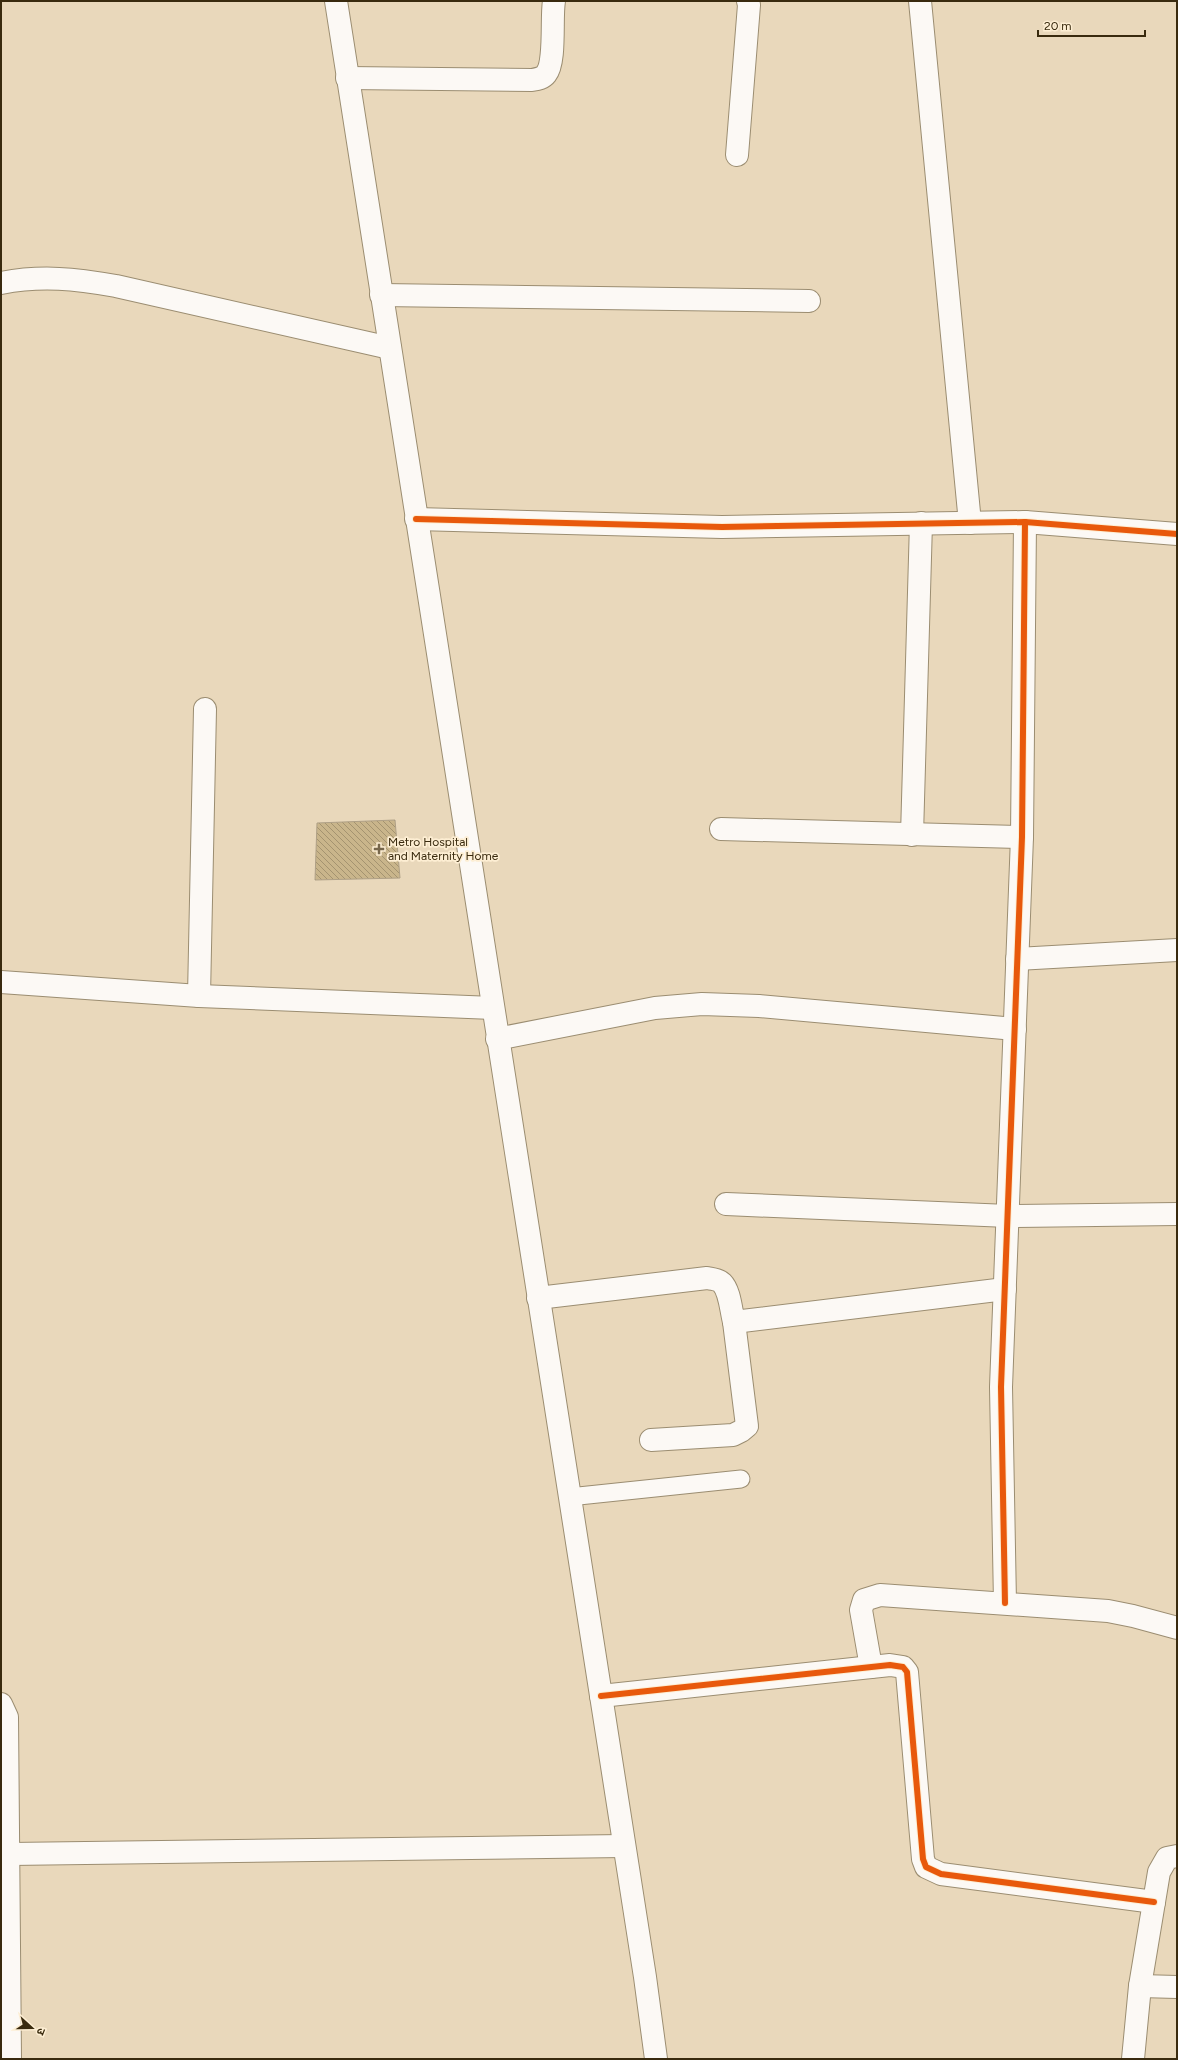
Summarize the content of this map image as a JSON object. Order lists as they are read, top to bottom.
{
  "places": {
    "health": ["Metro Hospital and Maternity Home"]
  },
  "scale_bar": "20 m",
  "north": "right"
}
